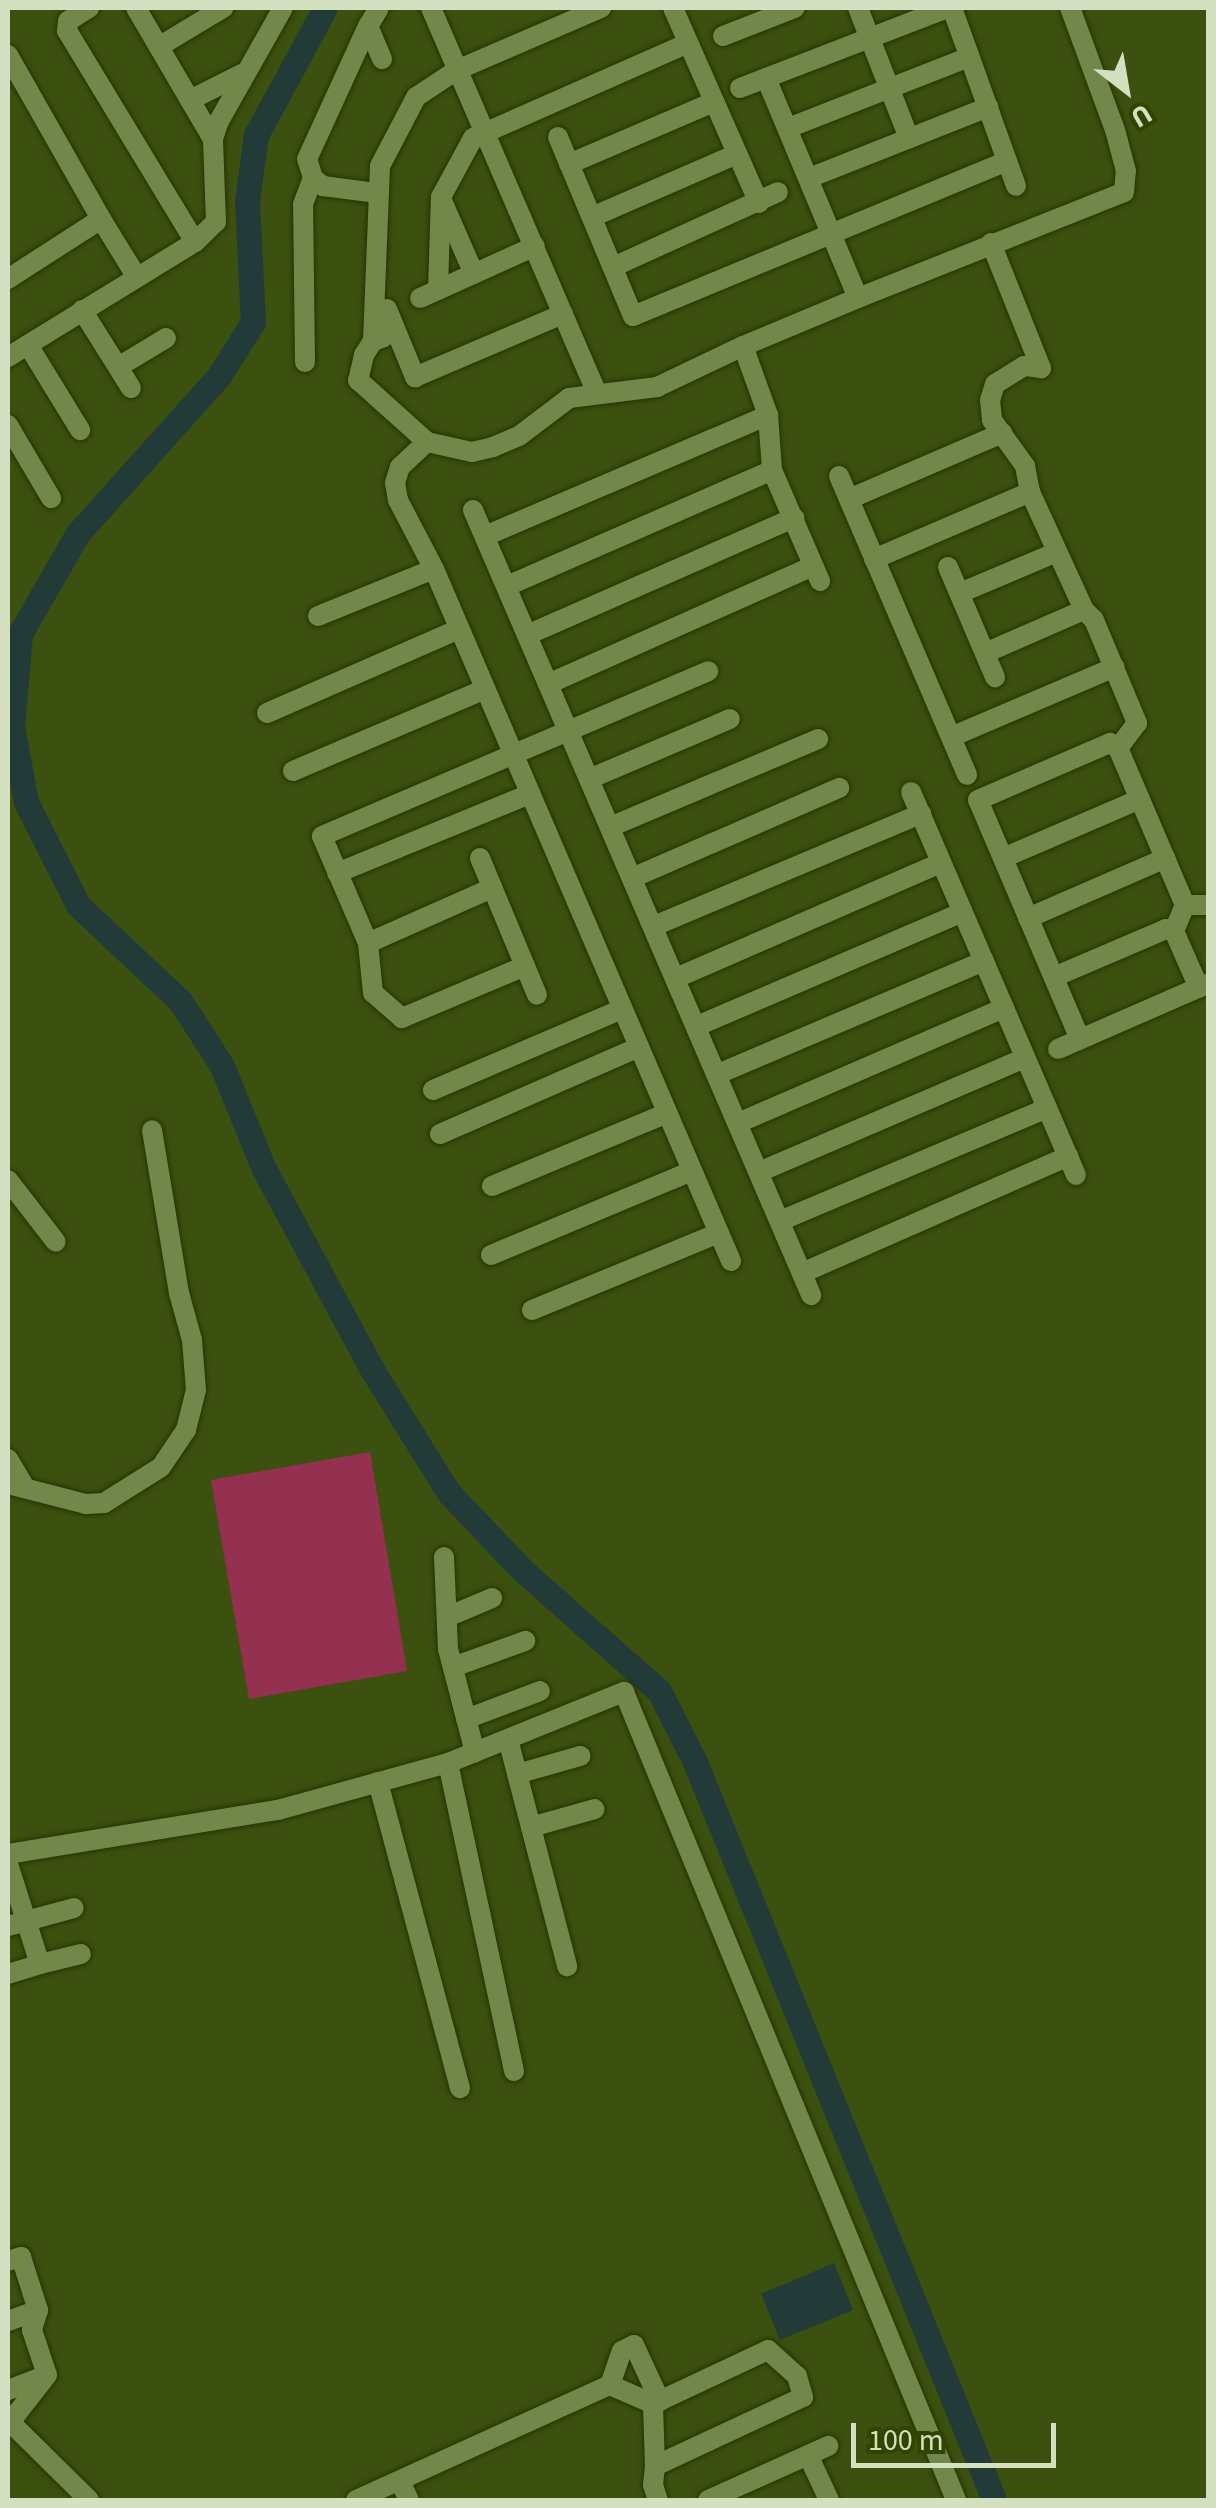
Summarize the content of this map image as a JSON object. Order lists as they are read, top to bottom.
{
  "scale_bar": "100 m",
  "north": "bottom right"
}
